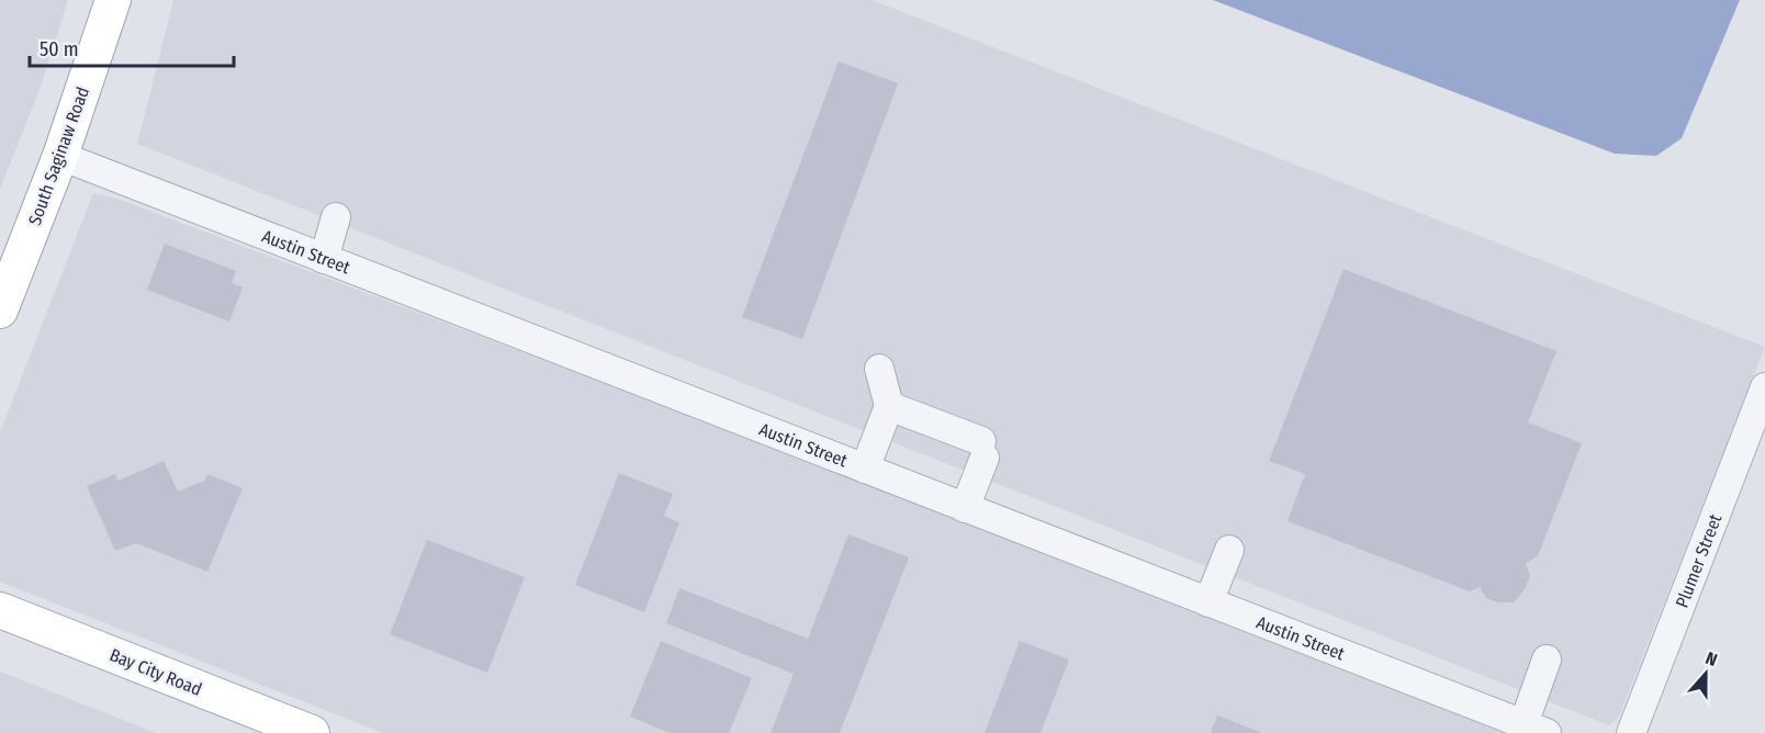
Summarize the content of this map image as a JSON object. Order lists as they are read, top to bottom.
{
  "streets": {
    "main road": ["South Saginaw Road", "Bay City Road"],
    "street": ["Austin Street", "Plumer Street"]
  },
  "crossings": [
    ["South Saginaw Road", "Austin Street"]
  ],
  "scale_bar": "50 m",
  "north": "top"
}
